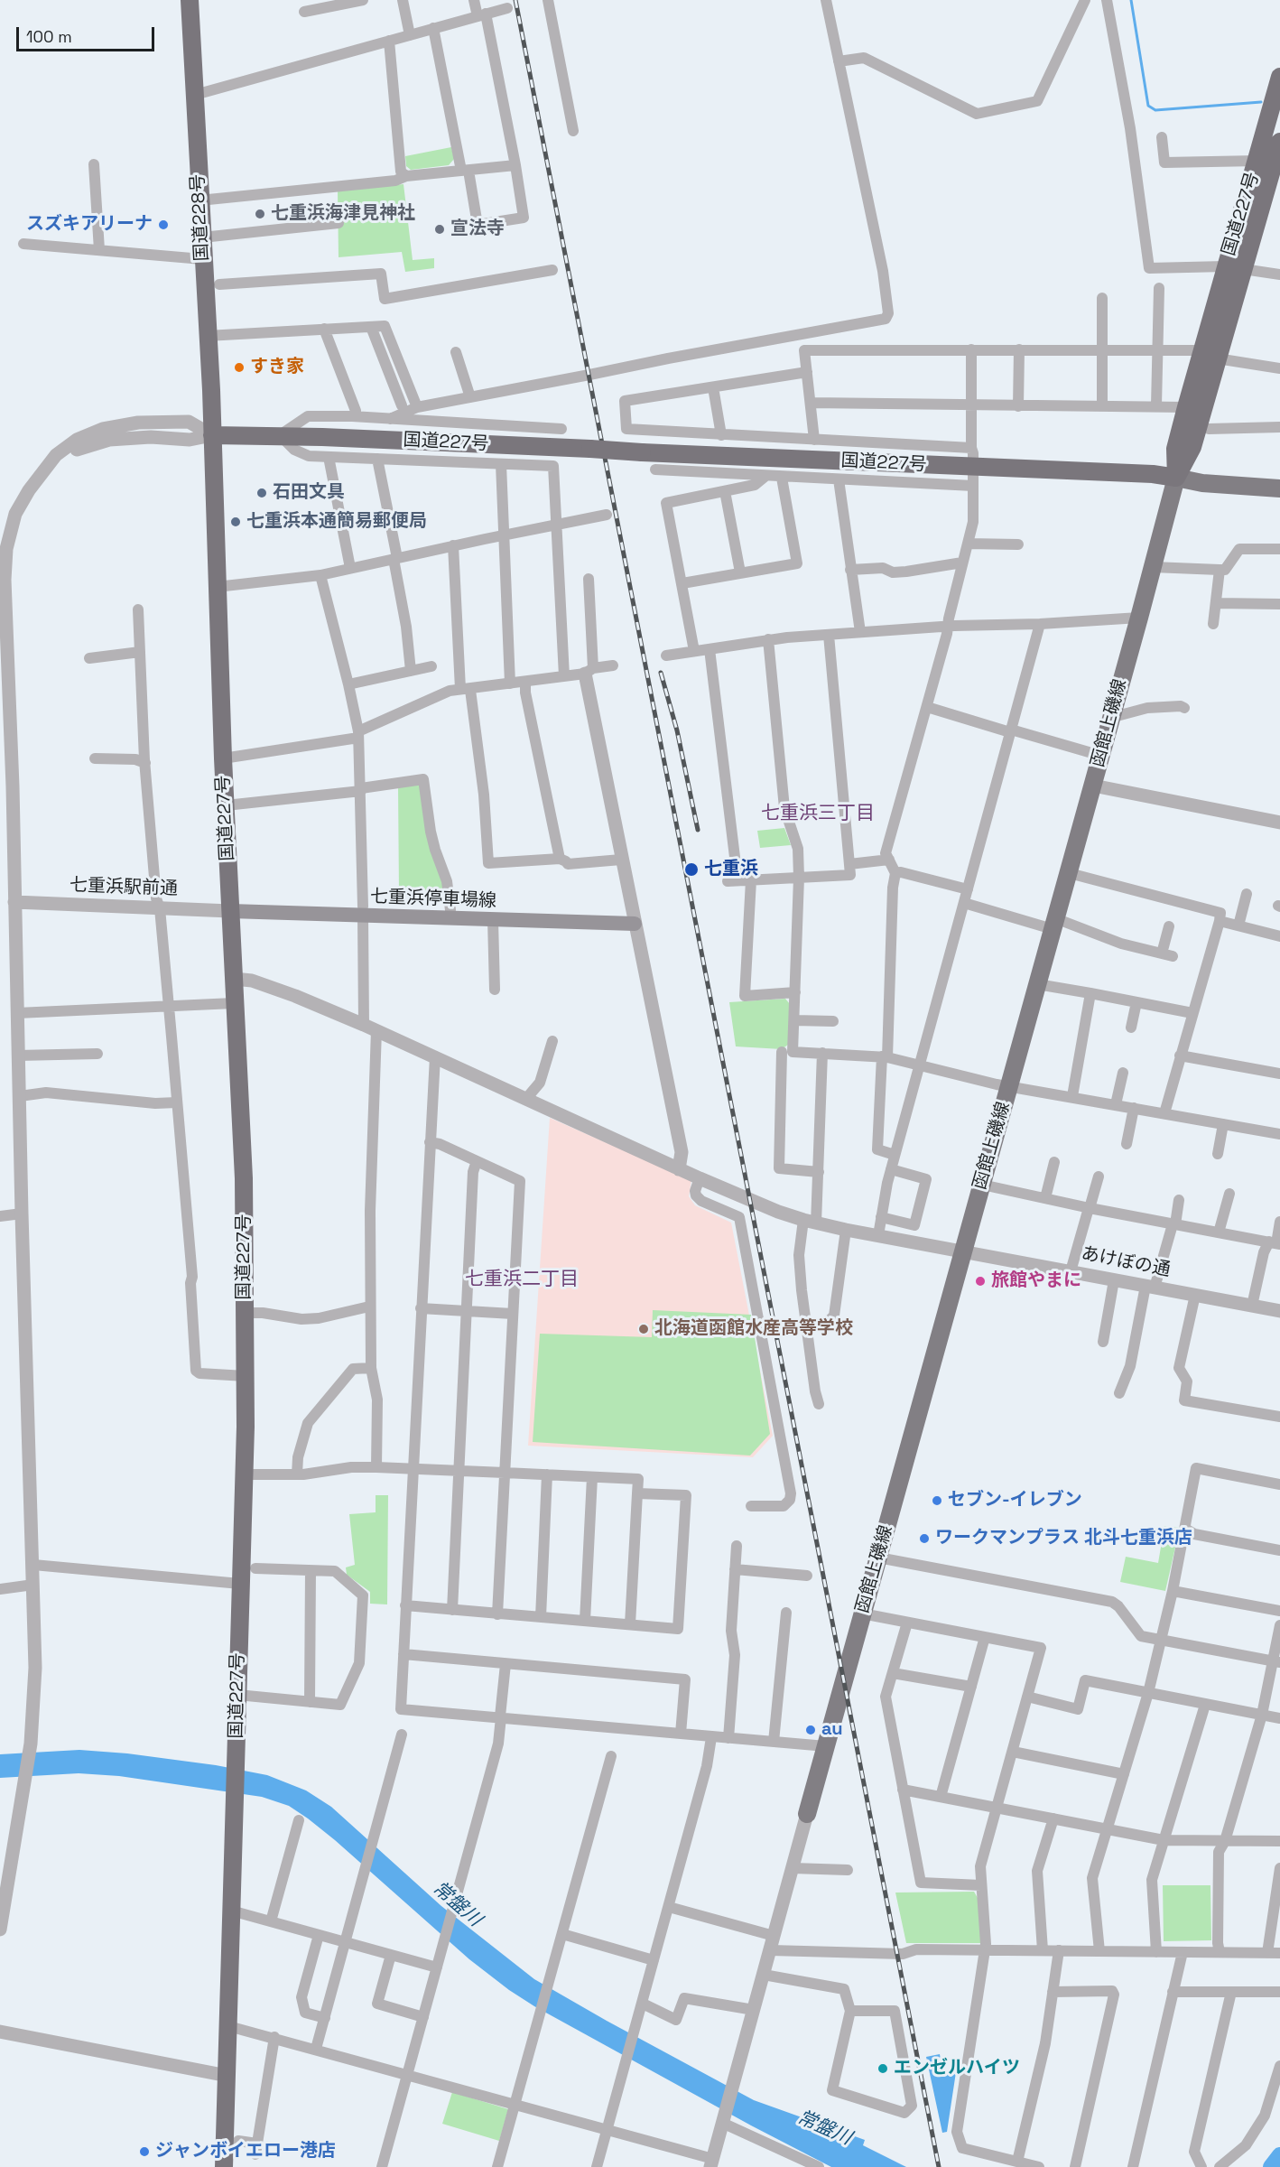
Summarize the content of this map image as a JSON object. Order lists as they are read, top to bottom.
{
  "streets": {
    "highway": ["国道227号", "国道228号"],
    "main road": ["函館上磯線", "七重浜停車場線"],
    "street": ["七重浜駅前通", "あけぼの通"]
  },
  "crossings": [
    ["国道227号", "国道228号"],
    ["国道227号", "函館上磯線"],
    ["国道227号", "七重浜駅前通"],
    ["国道227号", "七重浜停車場線"],
    ["国道227号", "あけぼの通"],
    ["函館上磯線", "あけぼの通"],
    ["七重浜駅前通", "七重浜停車場線"]
  ],
  "districts": ["七重浜三丁目", "七重浜二丁目"],
  "water": ["常盤川"],
  "places": [
    "七重浜海津見神社",
    "スズキアリーナ",
    "宣法寺",
    "すき家",
    "石田文具",
    "七重浜本通簡易郵便局",
    "七重浜",
    "旅館やまに",
    "北海道函館水産高等学校",
    "セブン-イレブン",
    "ワークマンプラス 北斗七重浜店",
    "au",
    "エンゼルハイツ",
    "ジャンボイエロー港店"
  ],
  "scale_bar": "100 m"
}
